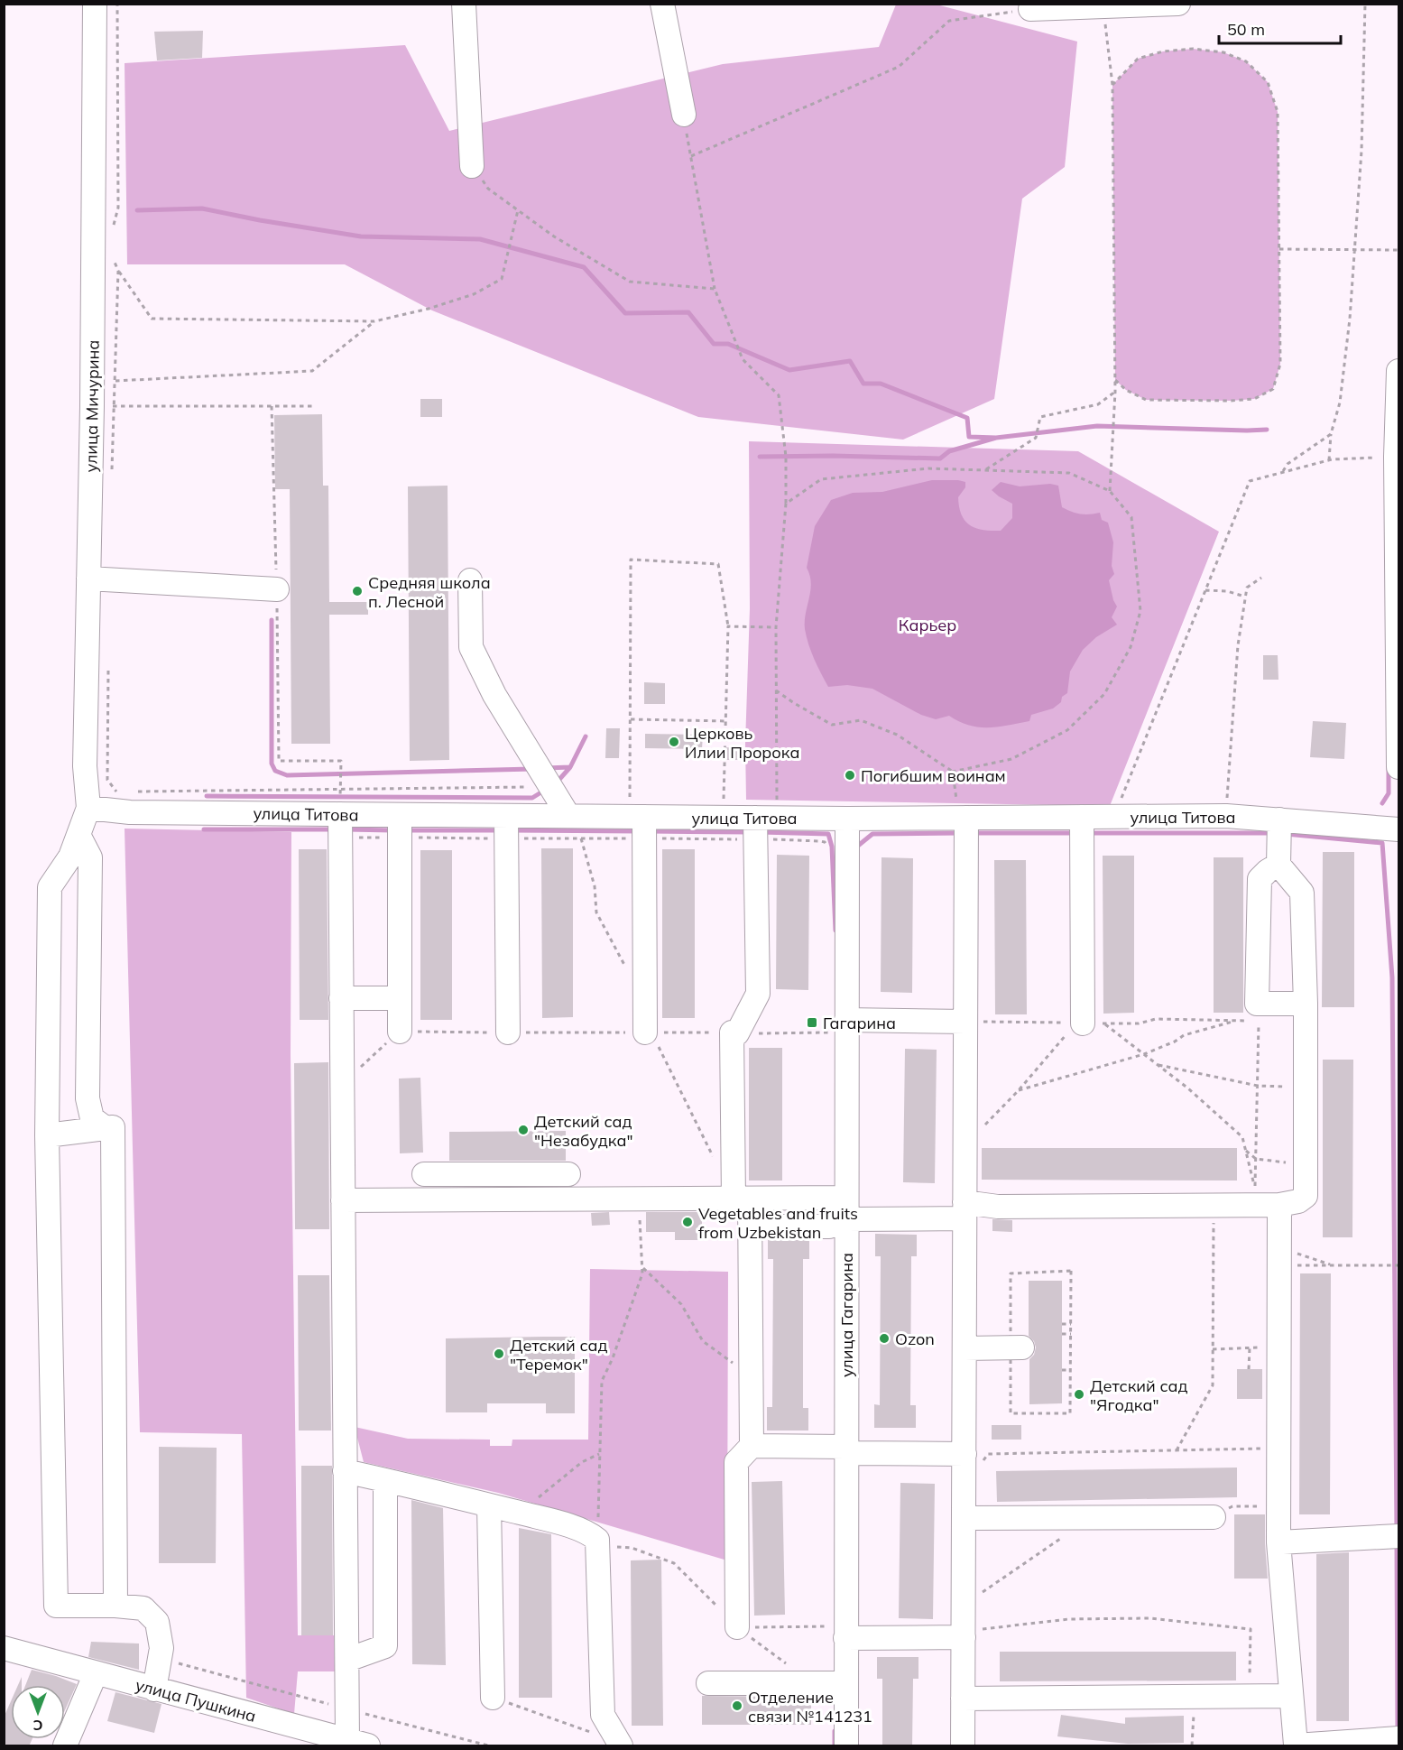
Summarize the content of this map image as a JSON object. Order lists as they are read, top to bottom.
{
  "streets": {
    "street": [
      "улица Мичурина",
      "улица Титова",
      "улица Гагарина",
      "улица Пушкина"
    ]
  },
  "crossings": [
    ["улица Мичурина", "улица Титова"],
    ["улица Титова", "улица Гагарина"]
  ],
  "parks": ["Карьер"],
  "places": {
    "other": [
      "Средняя школа п. Лесной",
      "Церковь Илии Пророка",
      "Погибшим воинам",
      "Детский сад \"Незабудка\"",
      "Vegetables and fruits from Uzbekistan",
      "Ozon",
      "Детский сад \"Теремок\"",
      "Детский сад \"Ягодка\"",
      "Отделение связи №141231"
    ],
    "transit": ["Гагарина"]
  },
  "scale_bar": "50 m",
  "north": "bottom"
}
